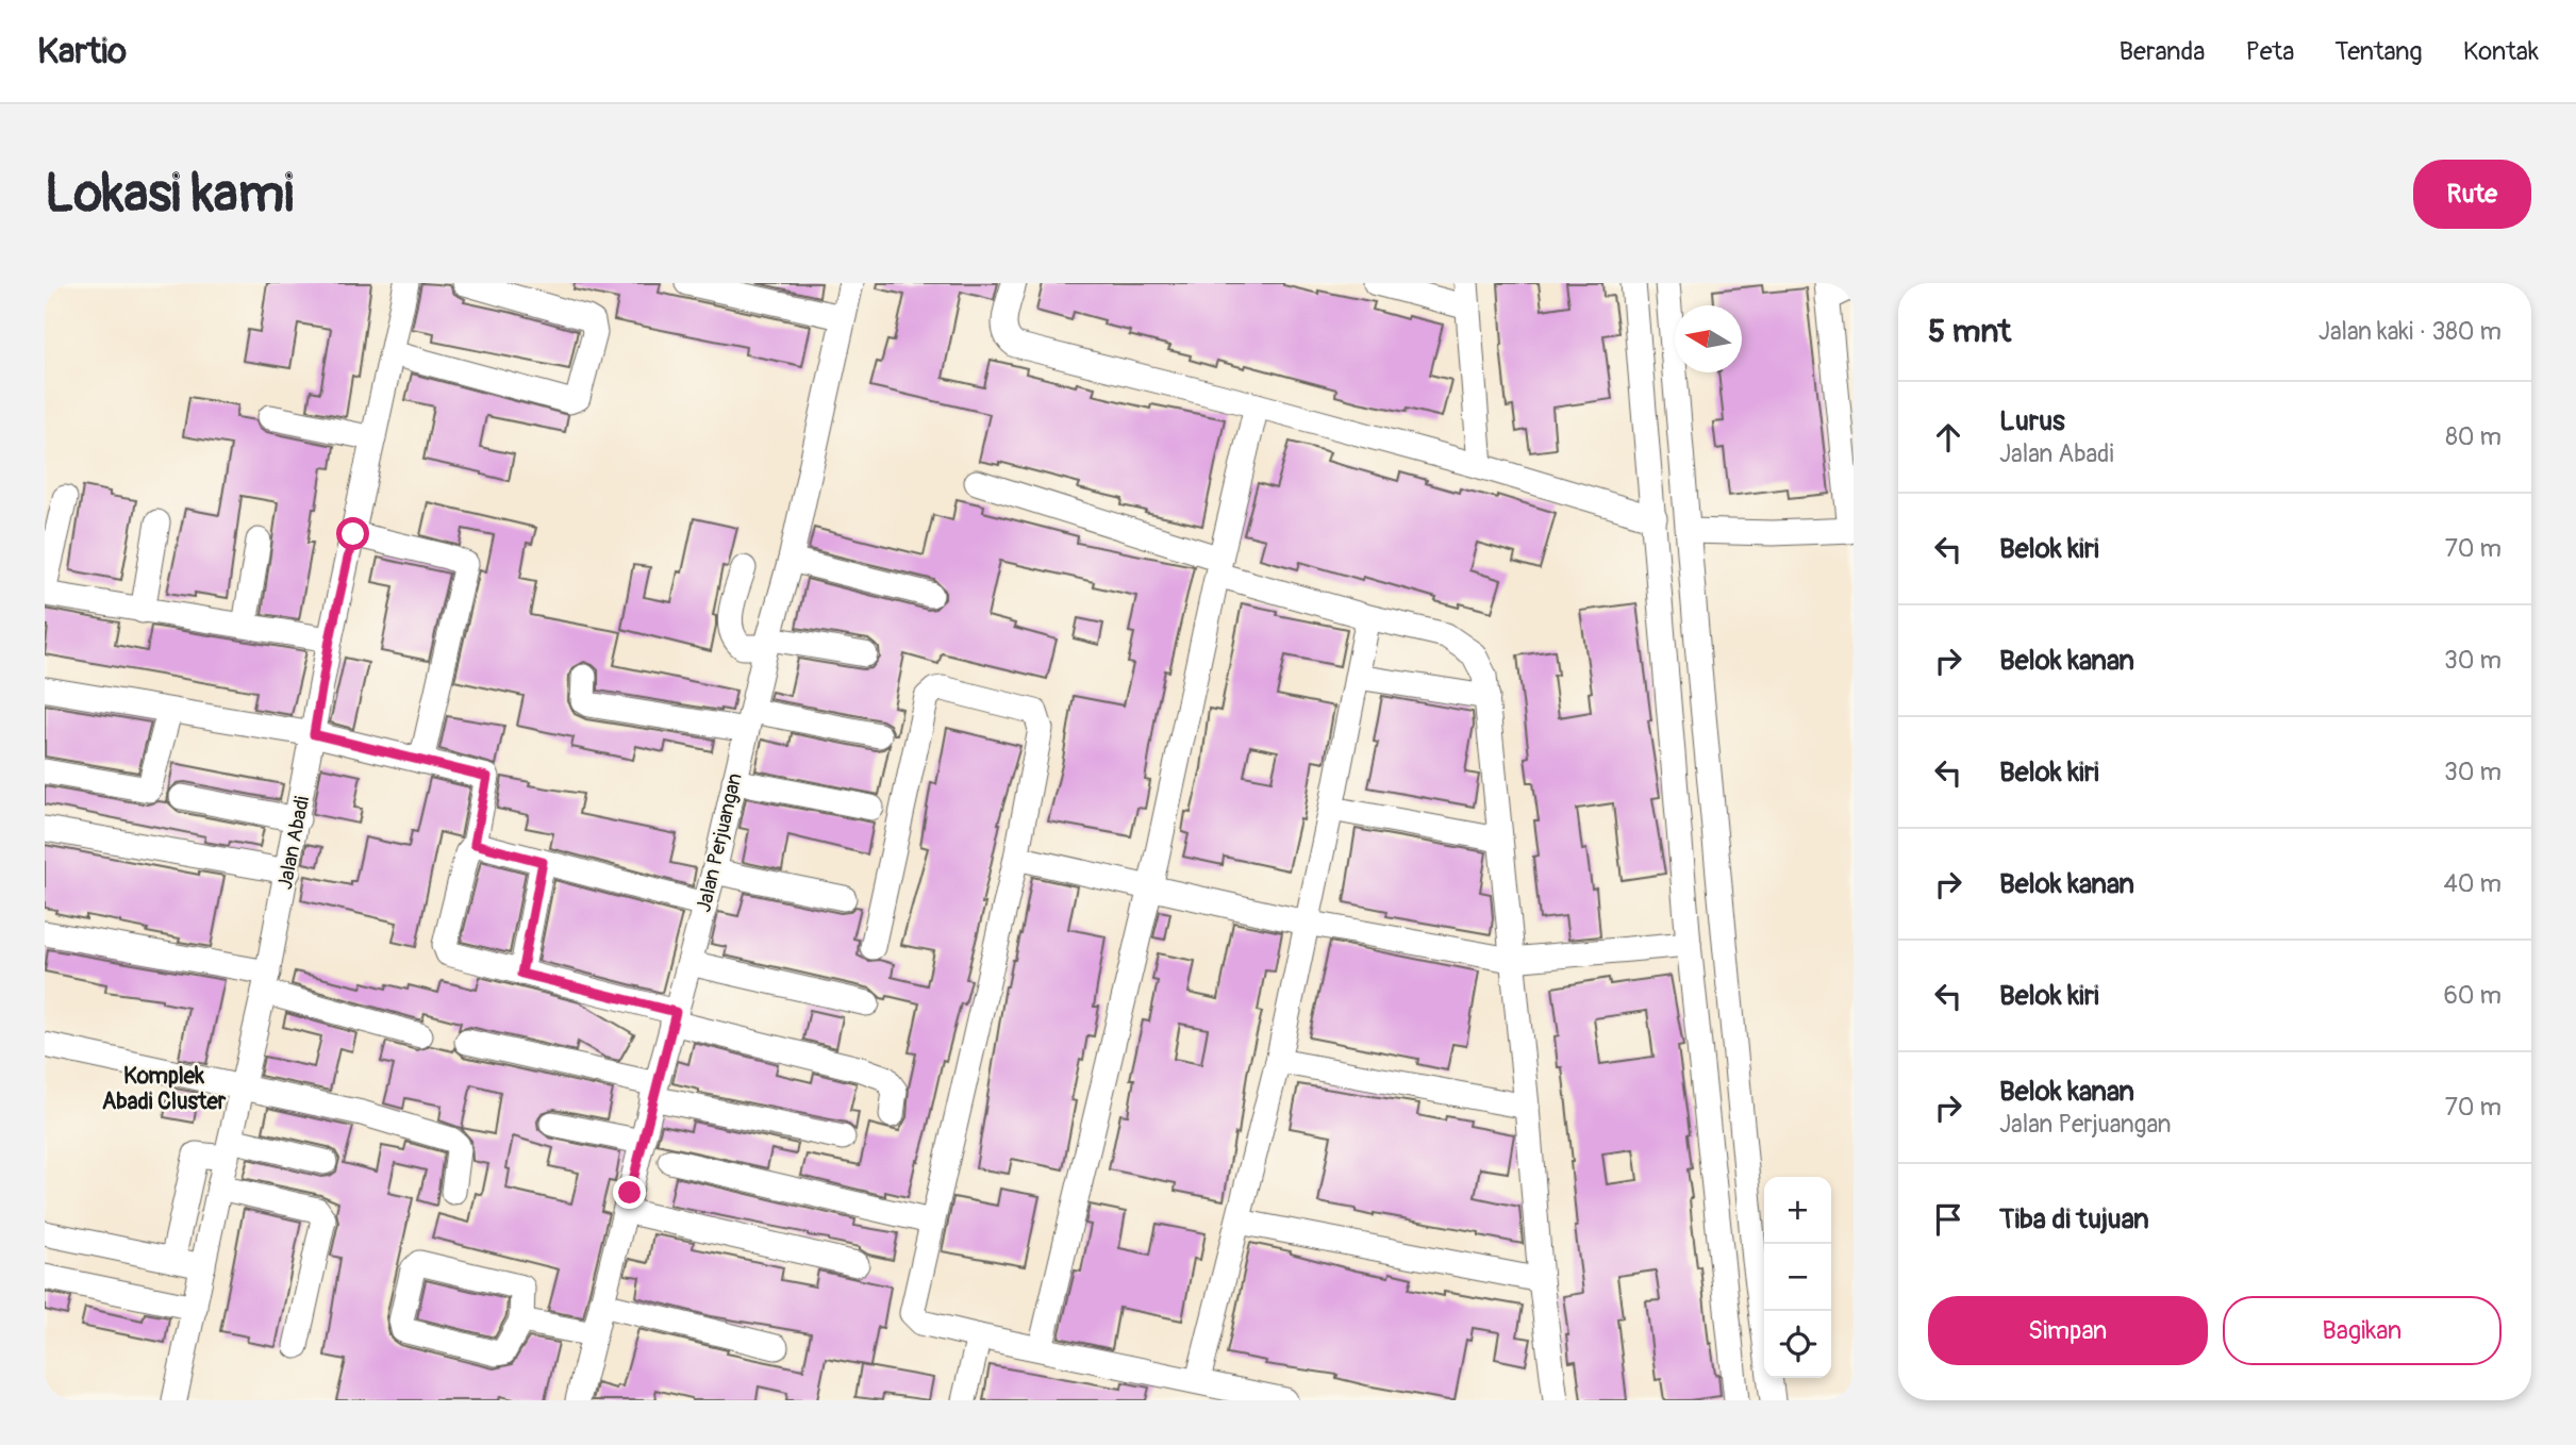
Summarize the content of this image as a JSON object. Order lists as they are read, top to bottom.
{
  "streets": {
    "street": ["Jalan Abadi", "Jalan Perjuangan"]
  },
  "districts": ["Komplek Abadi Cluster"],
  "north": "left",
  "page": {
    "header": "Kartio",
    "nav": [
      "Beranda",
      "Peta",
      "Tentang",
      "Kontak"
    ],
    "buttons": [
      "Rute",
      ["Simpan", "Bagikan"]
    ],
    "title": "Lokasi kami",
    "heading": ["5 mnt", "Jalan kaki · 380 m"],
    "list": [
      ["Lurus", "Jalan Abadi", "80 m"],
      ["Belok kiri", "70 m"],
      ["Belok kanan", "30 m"],
      ["Belok kiri", "30 m"],
      ["Belok kanan", "40 m"],
      ["Belok kiri", "60 m"],
      ["Belok kanan", "Jalan Perjuangan", "70 m"],
      "Tiba di tujuan"
    ],
    "map_buttons": ["+", "−"]
  }
}
